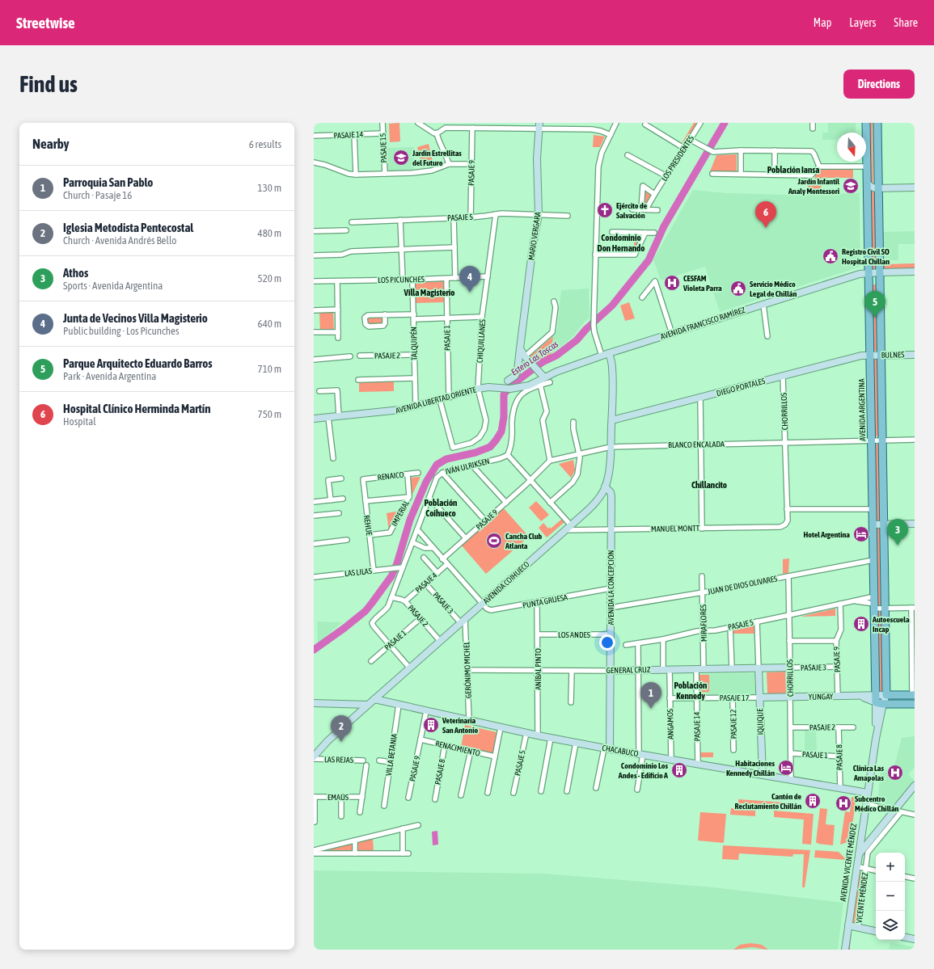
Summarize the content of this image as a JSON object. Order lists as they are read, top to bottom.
{
  "streets": {
    "main road": ["AVENIDA ARGENTINA"],
    "street": [
      "PASAJE 14",
      "PASAJE 15",
      "LOS PRESIDENTES",
      "PASAJE 9",
      "PASAJE 5",
      "MARIO VERGARA",
      "LOS PICUNCHES",
      "AVENIDA FRANCISCO RAMÍREZ",
      "PASAJE 1",
      "CHIQUILLANES",
      "TALQUIPÉN",
      "BULNES",
      "PASAJE 2",
      "DIEGO PORTALES",
      "AVENIDA LIBERTAD ORIENTE",
      "CHORRILLOS",
      "BLANCO ENCALADA",
      "IVÁN ULRIKSEN",
      "RENAICO",
      "IMPERIAL",
      "REHUE",
      "MANUEL MONTT",
      "LAS LILAS",
      "PASAJE 4",
      "AVENIDA COIHUECO",
      "JUAN DE DIOS OLIVARES",
      "AVENIDA LA CONCEPCIÓN",
      "PUNTA GRUESA",
      "PASAJE 3",
      "MIRAFLORES",
      "LOS ANDES",
      "ANÍBAL PINTO",
      "GERÓNIMO MICHEL",
      "GENERAL CRUZ",
      "YUNGAY",
      "PASAJE 17",
      "IQUIQUE",
      "ANGAMOS",
      "PASAJE 12",
      "RENACIMIENTO",
      "CHACABUCO",
      "VILLA BETANIA",
      "PASAJE 8",
      "LAS REJAS",
      "EMAÚS",
      "AVENIDA VICENTE MÉNDEZ",
      "VICENTE MÉNDEZ"
    ]
  },
  "crossings": [
    ["PASAJE 14", "PASAJE 15"],
    ["PASAJE 14", "GENERAL CRUZ"],
    ["PASAJE 14", "PASAJE 17"],
    ["PASAJE 14", "CHACABUCO"],
    ["PASAJE 9", "PASAJE 5"],
    ["PASAJE 9", "PASAJE 3"],
    ["PASAJE 9", "YUNGAY"],
    ["PASAJE 9", "RENACIMIENTO"],
    ["PASAJE 5", "MARIO VERGARA"],
    ["PASAJE 5", "CHIQUILLANES"],
    ["PASAJE 5", "AVENIDA ARGENTINA"],
    ["PASAJE 5", "CHORRILLOS"],
    ["PASAJE 5", "MIRAFLORES"],
    ["PASAJE 5", "ANGAMOS"],
    ["PASAJE 5", "CHACABUCO"],
    ["LOS PICUNCHES", "PASAJE 1"],
    ["LOS PICUNCHES", "CHIQUILLANES"],
    ["LOS PICUNCHES", "TALQUIPÉN"],
    ["AVENIDA FRANCISCO RAMÍREZ", "AVENIDA LIBERTAD ORIENTE"],
    ["AVENIDA FRANCISCO RAMÍREZ", "AVENIDA ARGENTINA"],
    ["AVENIDA FRANCISCO RAMÍREZ", "AVENIDA COIHUECO"],
    ["PASAJE 1", "PASAJE 2"],
    ["PASAJE 1", "AVENIDA LIBERTAD ORIENTE"],
    ["PASAJE 1", "CHORRILLOS"],
    ["PASAJE 1", "IVÁN ULRIKSEN"],
    ["PASAJE 1", "PASAJE 8"],
    ["CHIQUILLANES", "AVENIDA LIBERTAD ORIENTE"],
    ["TALQUIPÉN", "PASAJE 2"],
    ["TALQUIPÉN", "AVENIDA LIBERTAD ORIENTE"],
    ["BULNES", "DIEGO PORTALES"],
    ["BULNES", "AVENIDA ARGENTINA"],
    ["PASAJE 2", "CHORRILLOS"],
    ["PASAJE 2", "IVÁN ULRIKSEN"],
    ["PASAJE 2", "PASAJE 4"],
    ["PASAJE 2", "AVENIDA COIHUECO"],
    ["PASAJE 2", "PASAJE 8"],
    ["DIEGO PORTALES", "AVENIDA ARGENTINA"],
    ["DIEGO PORTALES", "CHORRILLOS"],
    ["DIEGO PORTALES", "AVENIDA COIHUECO"],
    ["AVENIDA ARGENTINA", "BLANCO ENCALADA"],
    ["AVENIDA ARGENTINA", "JUAN DE DIOS OLIVARES"],
    ["AVENIDA ARGENTINA", "YUNGAY"],
    ["AVENIDA ARGENTINA", "AVENIDA VICENTE MÉNDEZ"],
    ["CHORRILLOS", "BLANCO ENCALADA"],
    ["CHORRILLOS", "MANUEL MONTT"],
    ["CHORRILLOS", "JUAN DE DIOS OLIVARES"],
    ["CHORRILLOS", "PASAJE 3"],
    ["CHORRILLOS", "GENERAL CRUZ"],
    ["CHORRILLOS", "YUNGAY"],
    ["CHORRILLOS", "CHACABUCO"],
    ["BLANCO ENCALADA", "AVENIDA COIHUECO"],
    ["IVÁN ULRIKSEN", "LAS LILAS"],
    ["RENAICO", "IMPERIAL"],
    ["RENAICO", "REHUE"],
    ["IMPERIAL", "REHUE"],
    ["REHUE", "LAS LILAS"],
    ["MANUEL MONTT", "AVENIDA COIHUECO"],
    ["MANUEL MONTT", "AVENIDA LA CONCEPCIÓN"],
    ["PASAJE 4", "PASAJE 3"],
    ["AVENIDA COIHUECO", "AVENIDA LA CONCEPCIÓN"],
    ["AVENIDA COIHUECO", "PUNTA GRUESA"],
    ["AVENIDA COIHUECO", "PASAJE 3"],
    ["AVENIDA COIHUECO", "GERÓNIMO MICHEL"],
    ["AVENIDA COIHUECO", "CHACABUCO"],
    ["AVENIDA COIHUECO", "LAS REJAS"],
    ["JUAN DE DIOS OLIVARES", "AVENIDA LA CONCEPCIÓN"],
    ["JUAN DE DIOS OLIVARES", "MIRAFLORES"],
    ["AVENIDA LA CONCEPCIÓN", "PUNTA GRUESA"],
    ["AVENIDA LA CONCEPCIÓN", "LOS ANDES"],
    ["AVENIDA LA CONCEPCIÓN", "GENERAL CRUZ"],
    ["AVENIDA LA CONCEPCIÓN", "CHACABUCO"],
    ["PUNTA GRUESA", "ANÍBAL PINTO"],
    ["PASAJE 3", "GERÓNIMO MICHEL"],
    ["PASAJE 3", "GENERAL CRUZ"],
    ["MIRAFLORES", "GENERAL CRUZ"],
    ["LOS ANDES", "ANÍBAL PINTO"],
    ["ANÍBAL PINTO", "GENERAL CRUZ"],
    ["ANÍBAL PINTO", "CHACABUCO"],
    ["GERÓNIMO MICHEL", "GENERAL CRUZ"],
    ["GERÓNIMO MICHEL", "CHACABUCO"],
    ["GENERAL CRUZ", "IQUIQUE"],
    ["GENERAL CRUZ", "ANGAMOS"],
    ["YUNGAY", "PASAJE 17"],
    ["YUNGAY", "IQUIQUE"],
    ["YUNGAY", "AVENIDA VICENTE MÉNDEZ"],
    ["PASAJE 17", "IQUIQUE"],
    ["PASAJE 17", "ANGAMOS"],
    ["PASAJE 17", "PASAJE 12"],
    ["IQUIQUE", "CHACABUCO"],
    ["ANGAMOS", "CHACABUCO"],
    ["RENACIMIENTO", "PASAJE 8"],
    ["CHACABUCO", "VILLA BETANIA"],
    ["CHACABUCO", "PASAJE 8"],
    ["CHACABUCO", "AVENIDA VICENTE MÉNDEZ"]
  ],
  "districts": [
    "Población Iansa",
    "Condominio Don Hernando",
    "Villa Magisterio",
    "Chillancito",
    "Población Coihueco",
    "Población Kennedy"
  ],
  "water": ["Estero Las Toscas"],
  "places": {
    "school or university": ["Jardin Estrellitas del Futuro", "Jardín Infantil Analy Montessori"],
    "church": ["Ejército de Salvación"],
    "public building": ["Registro Civil SO Hospital Chillan", "Servicio Médico Legal de Chillán"],
    "hospital": ["CESFAM Violeta Parra", "Clínica Las Amapolas", "Subcentro Médico Chillán"],
    "hotel": ["Hotel Argentina", "Habitaciones Kennedy Chillán"],
    "sports": ["Cancha Club Atlanta"],
    "building": [
      "Autoescuela Incap",
      "Veterinaria San Antonio",
      "Condominio Los Andes - Edificio A",
      "Cantón de Reclutamiento Chillán"
    ]
  },
  "north": "bottom",
  "page": {
    "header": "Streetwise",
    "nav": ["Map", "Layers", "Share"],
    "buttons": "Directions",
    "title": "Find us",
    "heading": ["Nearby", "6 results"],
    "list": [
      {
        "mark": "1",
        "name": "Parroquia San Pablo",
        "note": "Church · Pasaje 16",
        "value": "130 m"
      },
      {
        "mark": "2",
        "name": "Iglesia Metodista Pentecostal",
        "note": "Church · Avenida Andrés Bello",
        "value": "480 m"
      },
      {
        "mark": "3",
        "name": "Athos",
        "note": "Sports · Avenida Argentina",
        "value": "520 m"
      },
      {
        "mark": "4",
        "name": "Junta de Vecinos Villa Magisterio",
        "note": "Public building · Los Picunches",
        "value": "640 m"
      },
      {
        "mark": "5",
        "name": "Parque Arquitecto Eduardo Barros",
        "note": "Park · Avenida Argentina",
        "value": "710 m"
      },
      {
        "mark": "6",
        "name": "Hospital Clínico Herminda Martín",
        "note": "Hospital",
        "value": "750 m"
      }
    ],
    "pins": [
      "6",
      "4",
      "5",
      "3",
      "1",
      "2"
    ],
    "map_buttons": ["+", "−"]
  }
}
